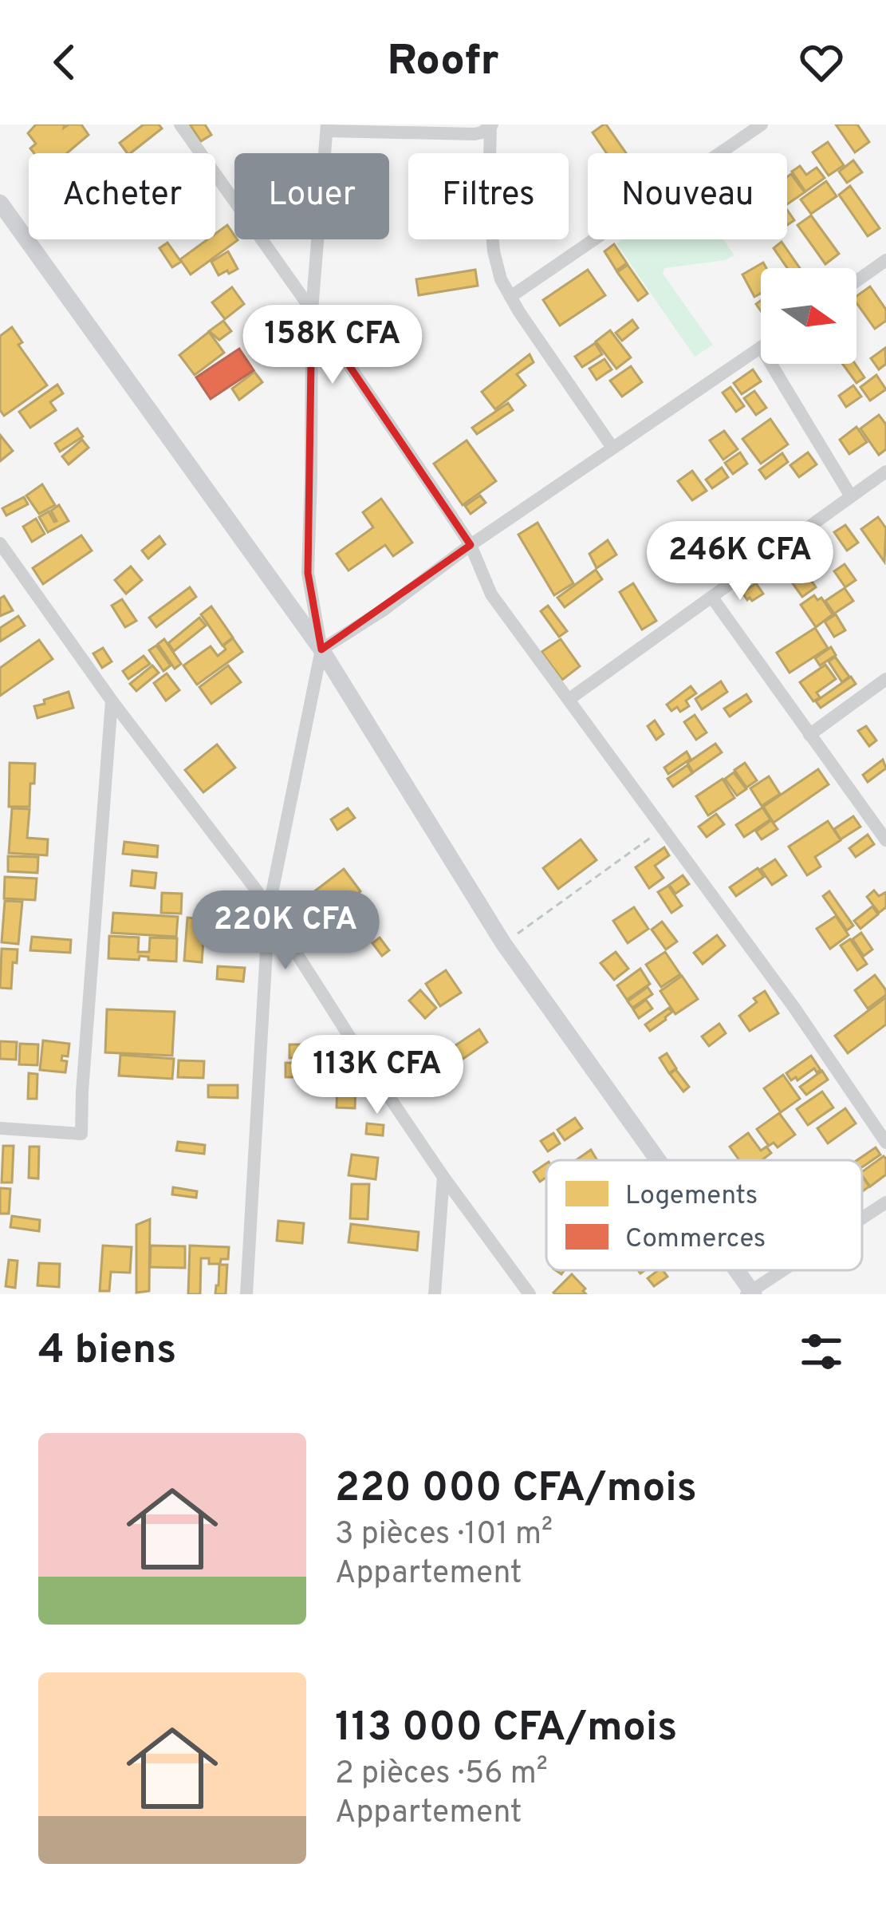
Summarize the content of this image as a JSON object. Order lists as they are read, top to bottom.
{
  "legend": ["Logements", "Commerces"],
  "north": "right",
  "page": {
    "header": "Roofr",
    "chip": [
      "Acheter",
      "Louer",
      "Filtres",
      "Nouveau"
    ],
    "price": [
      "158K CFA",
      "246K CFA",
      "220K CFA",
      "113K CFA"
    ],
    "heading": "4 biens",
    "list": [
      {
        "name": "220 000 CFA/mois",
        "note": "3 pièces · 101 m² · Appartement"
      },
      {
        "name": "113 000 CFA/mois",
        "note": "2 pièces · 56 m² · Appartement"
      }
    ]
  }
}
